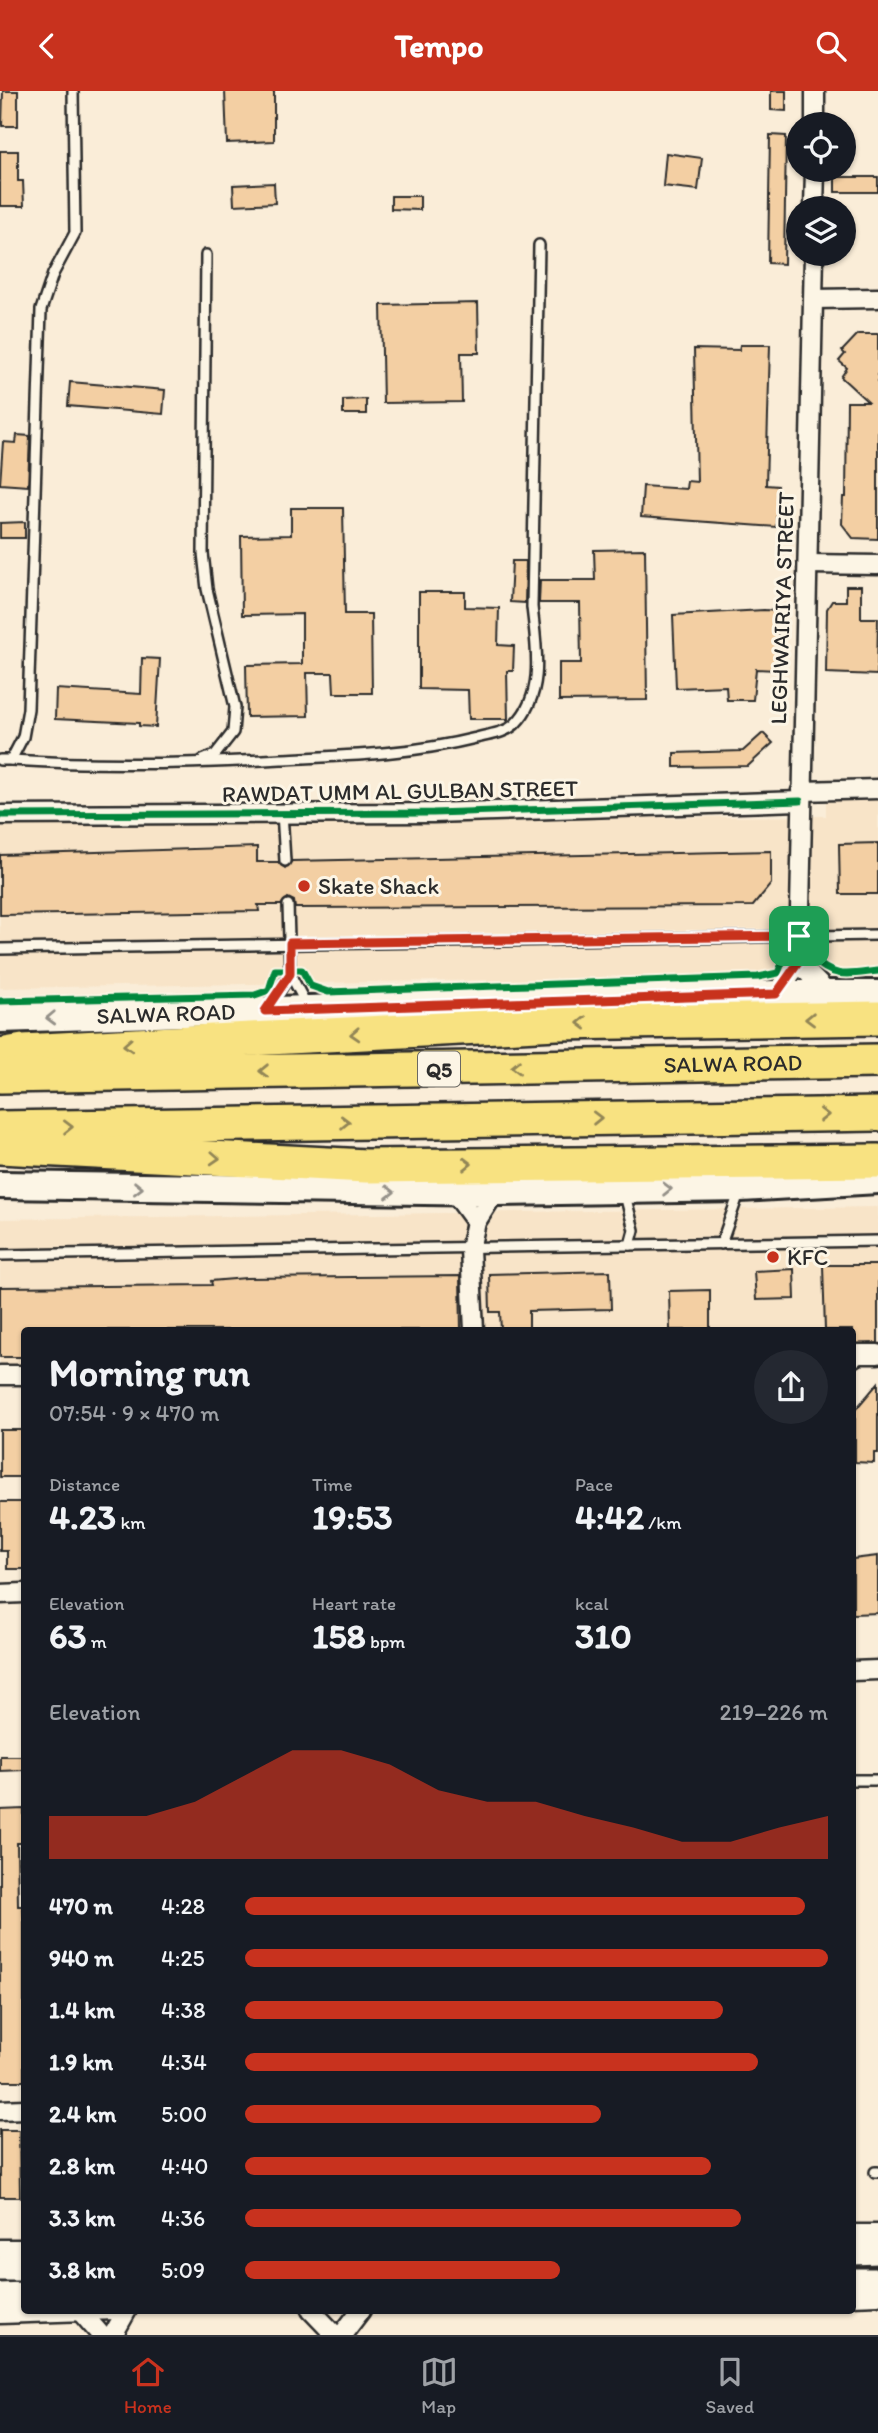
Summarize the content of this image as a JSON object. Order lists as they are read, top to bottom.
{
  "streets": {
    "highway": ["SALWA ROAD", "Q5"],
    "street": ["LEGHWAIRIYA STREET", "RAWDAT UMM AL GULBAN STREET"]
  },
  "crossings": [
    ["LEGHWAIRIYA STREET", "RAWDAT UMM AL GULBAN STREET"]
  ],
  "places": ["Skate Shack", "KFC"],
  "page": {
    "header": "Tempo",
    "heading": ["Morning run", "07:54 · 9 × 470 m"],
    "stats": [
      ["Distance", "4.23 km"],
      ["Time", "19:53"],
      ["Pace", "4:42 /km"],
      ["Elevation", "63 m"],
      ["Heart rate", "158 bpm"],
      ["kcal", "310"]
    ],
    "chart": ["Elevation", "219–226 m"],
    "list": [
      {
        "name": "470 m",
        "note": "4:28"
      },
      {
        "name": "940 m",
        "note": "4:25"
      },
      {
        "name": "1.4 km",
        "note": "4:38"
      },
      {
        "name": "1.9 km",
        "note": "4:34"
      },
      {
        "name": "2.4 km",
        "note": "5:00"
      },
      {
        "name": "2.8 km",
        "note": "4:40"
      },
      {
        "name": "3.3 km",
        "note": "4:36"
      },
      {
        "name": "3.8 km",
        "note": "5:09"
      }
    ],
    "tabs": ["Home", "Map", "Saved"]
  }
}
